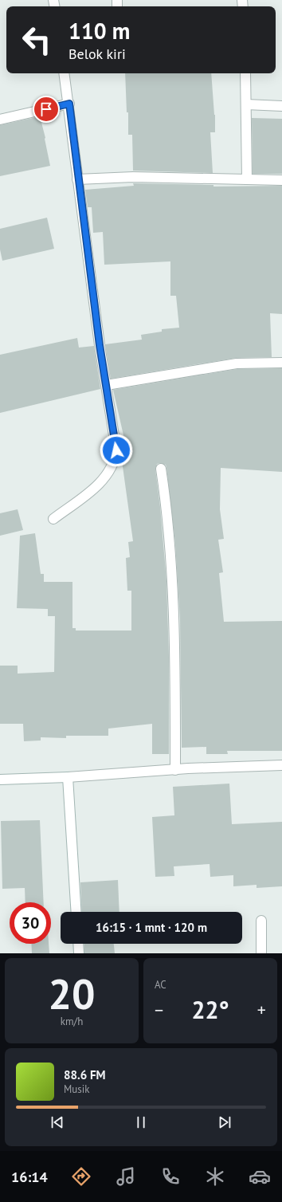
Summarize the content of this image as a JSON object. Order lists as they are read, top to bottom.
{
  "page": {
    "turn": ["110 m", "Belok kiri"],
    "limit": "30",
    "trip": "16:15 · 1 mnt · 120 m",
    "tile": [
      ["20", "km/h"],
      "AC"
    ],
    "heat": ["−", "22°", "+"],
    "song": ["88.6 FM", "Musik"],
    "tabs": "16:14"
  }
}
